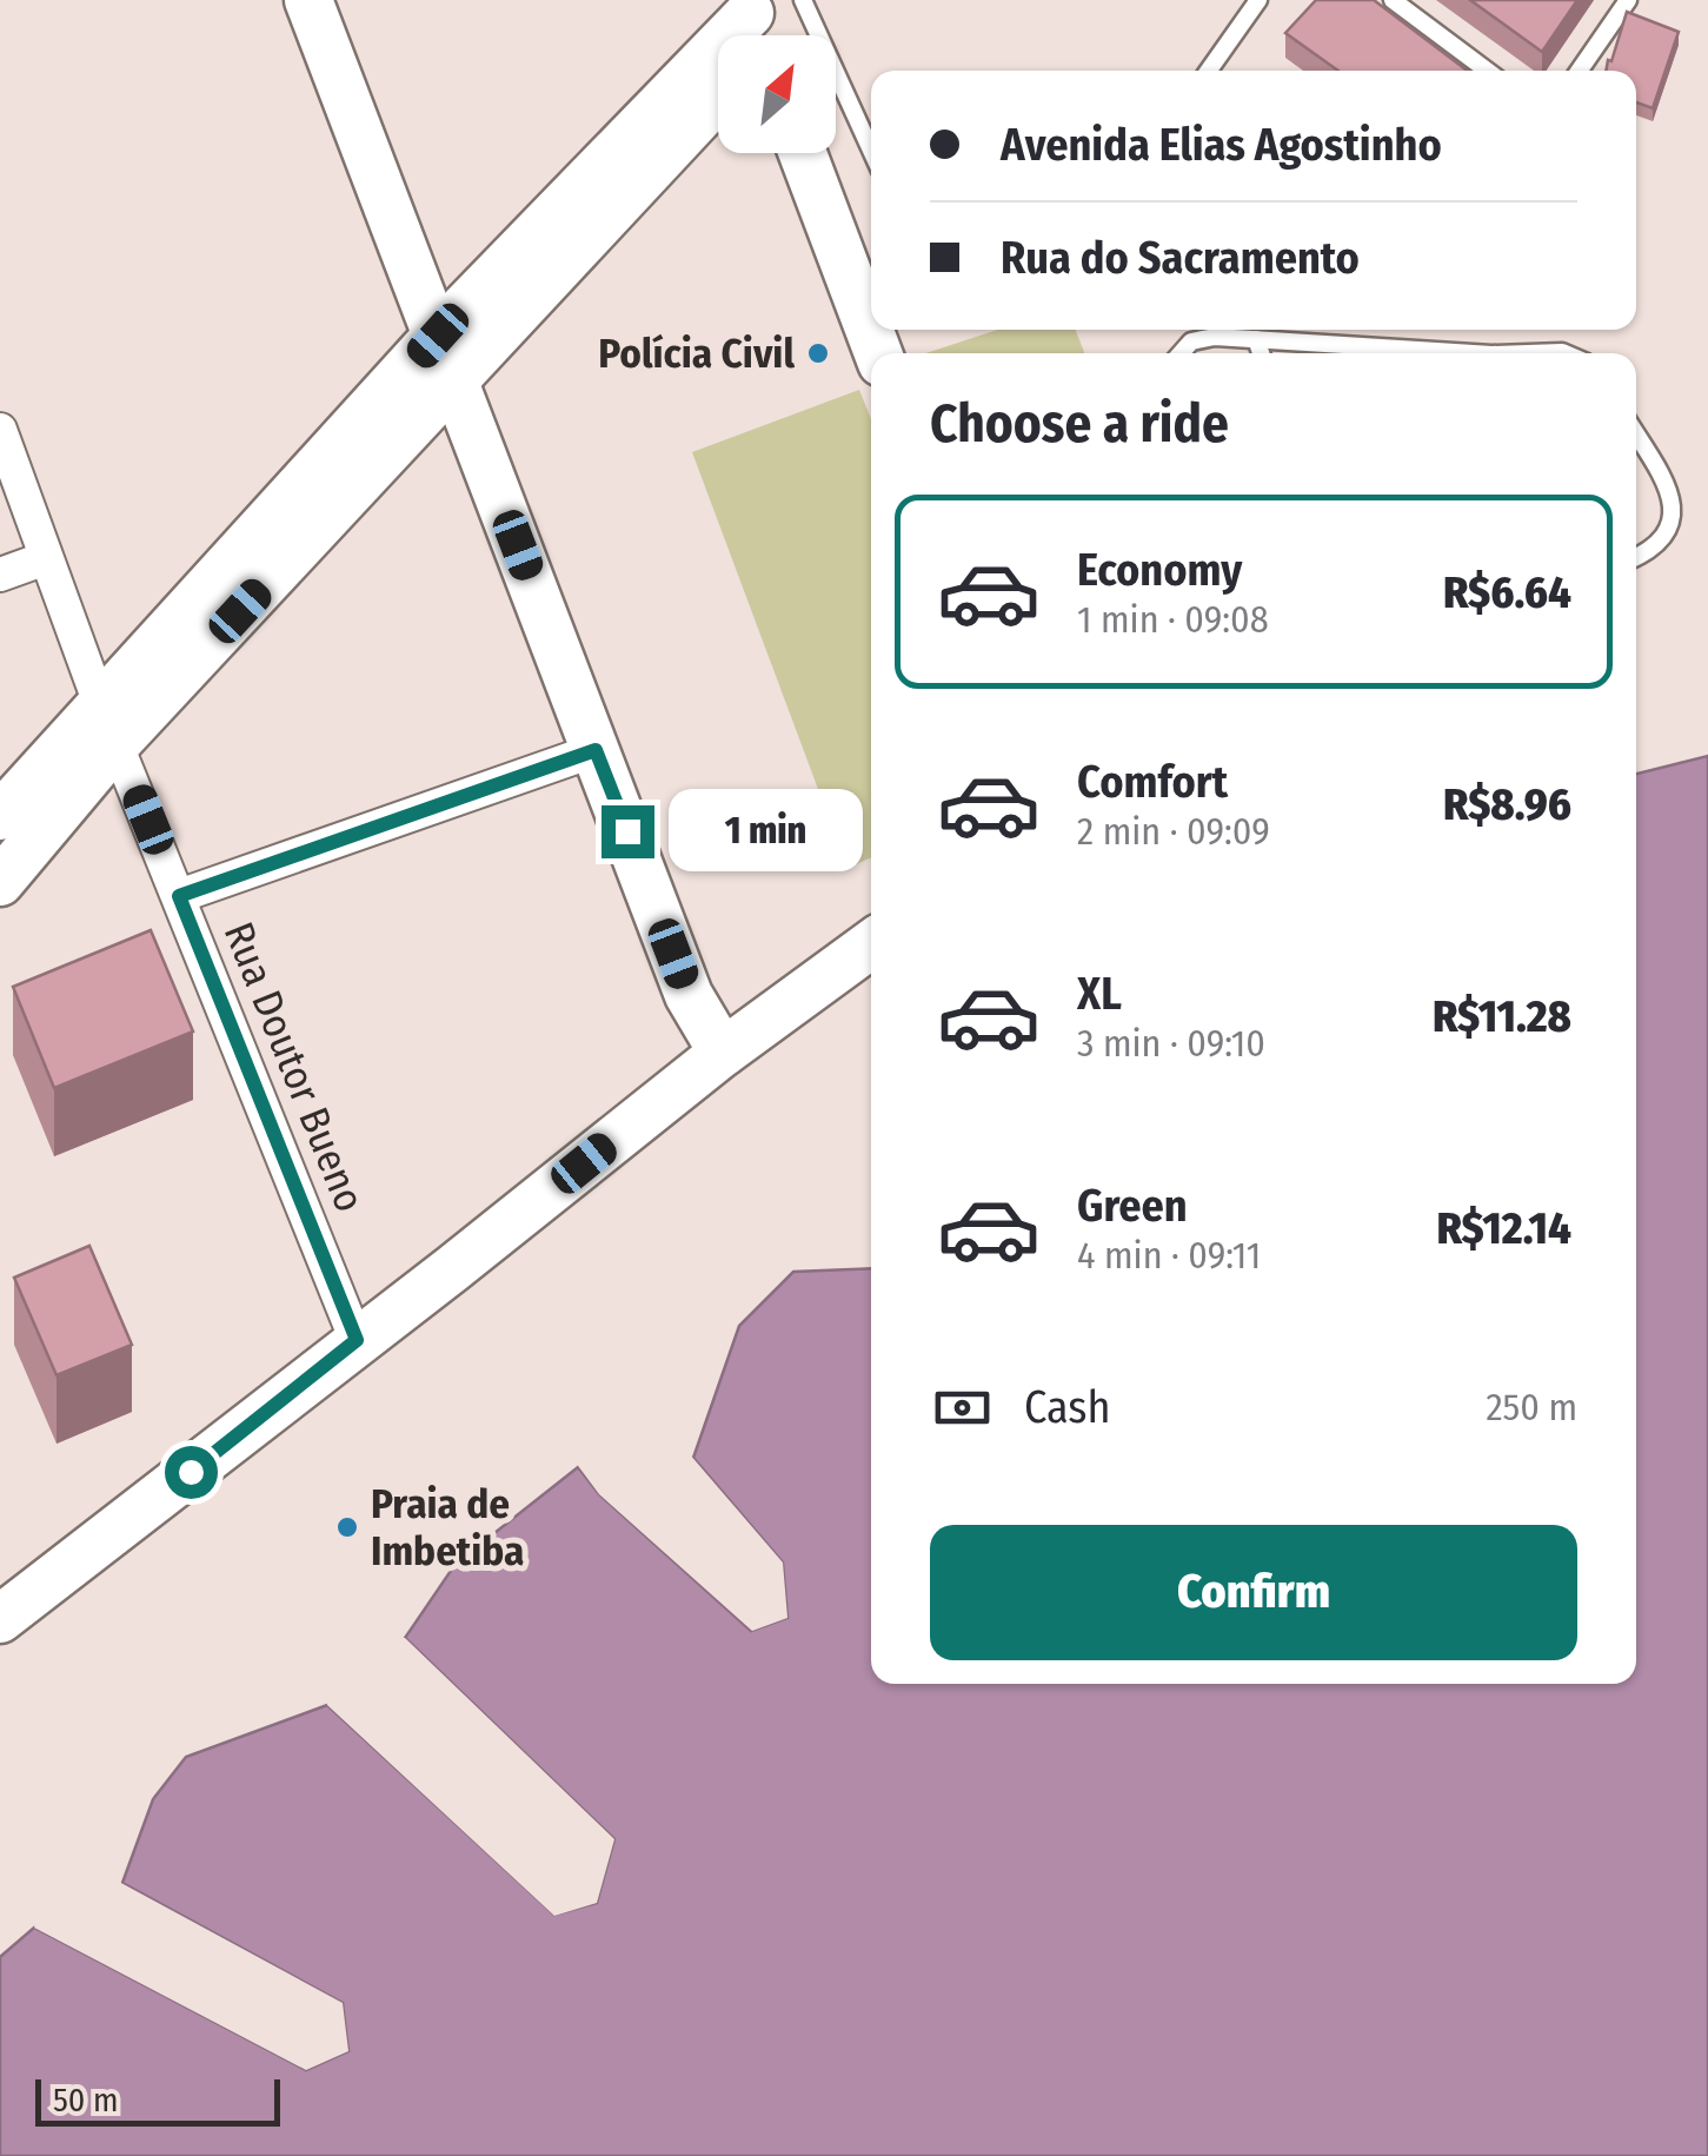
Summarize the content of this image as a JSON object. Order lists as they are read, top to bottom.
{
  "streets": {
    "street": ["Rua Doutor Bueno"]
  },
  "places": ["Polícia Civil", "Praia de Imbetiba"],
  "scale_bar": "50 m",
  "north": "top right",
  "page": {
    "banner": ["Avenida Elias Agostinho", "Rua do Sacramento"],
    "heading": "Choose a ride",
    "list": [
      {
        "name": "Economy",
        "note": "1 min · 09:08",
        "value": "R$6.64"
      },
      {
        "name": "Comfort",
        "note": "2 min · 09:09",
        "value": "R$8.96"
      },
      {
        "name": "XL",
        "note": "3 min · 09:10",
        "value": "R$11.28"
      },
      {
        "name": "Green",
        "note": "4 min · 09:11",
        "value": "R$12.14"
      }
    ],
    "bubble": "1 min",
    "pay": ["Cash", "250 m"],
    "buttons": "Confirm",
    "scale": "50 m"
  }
}
